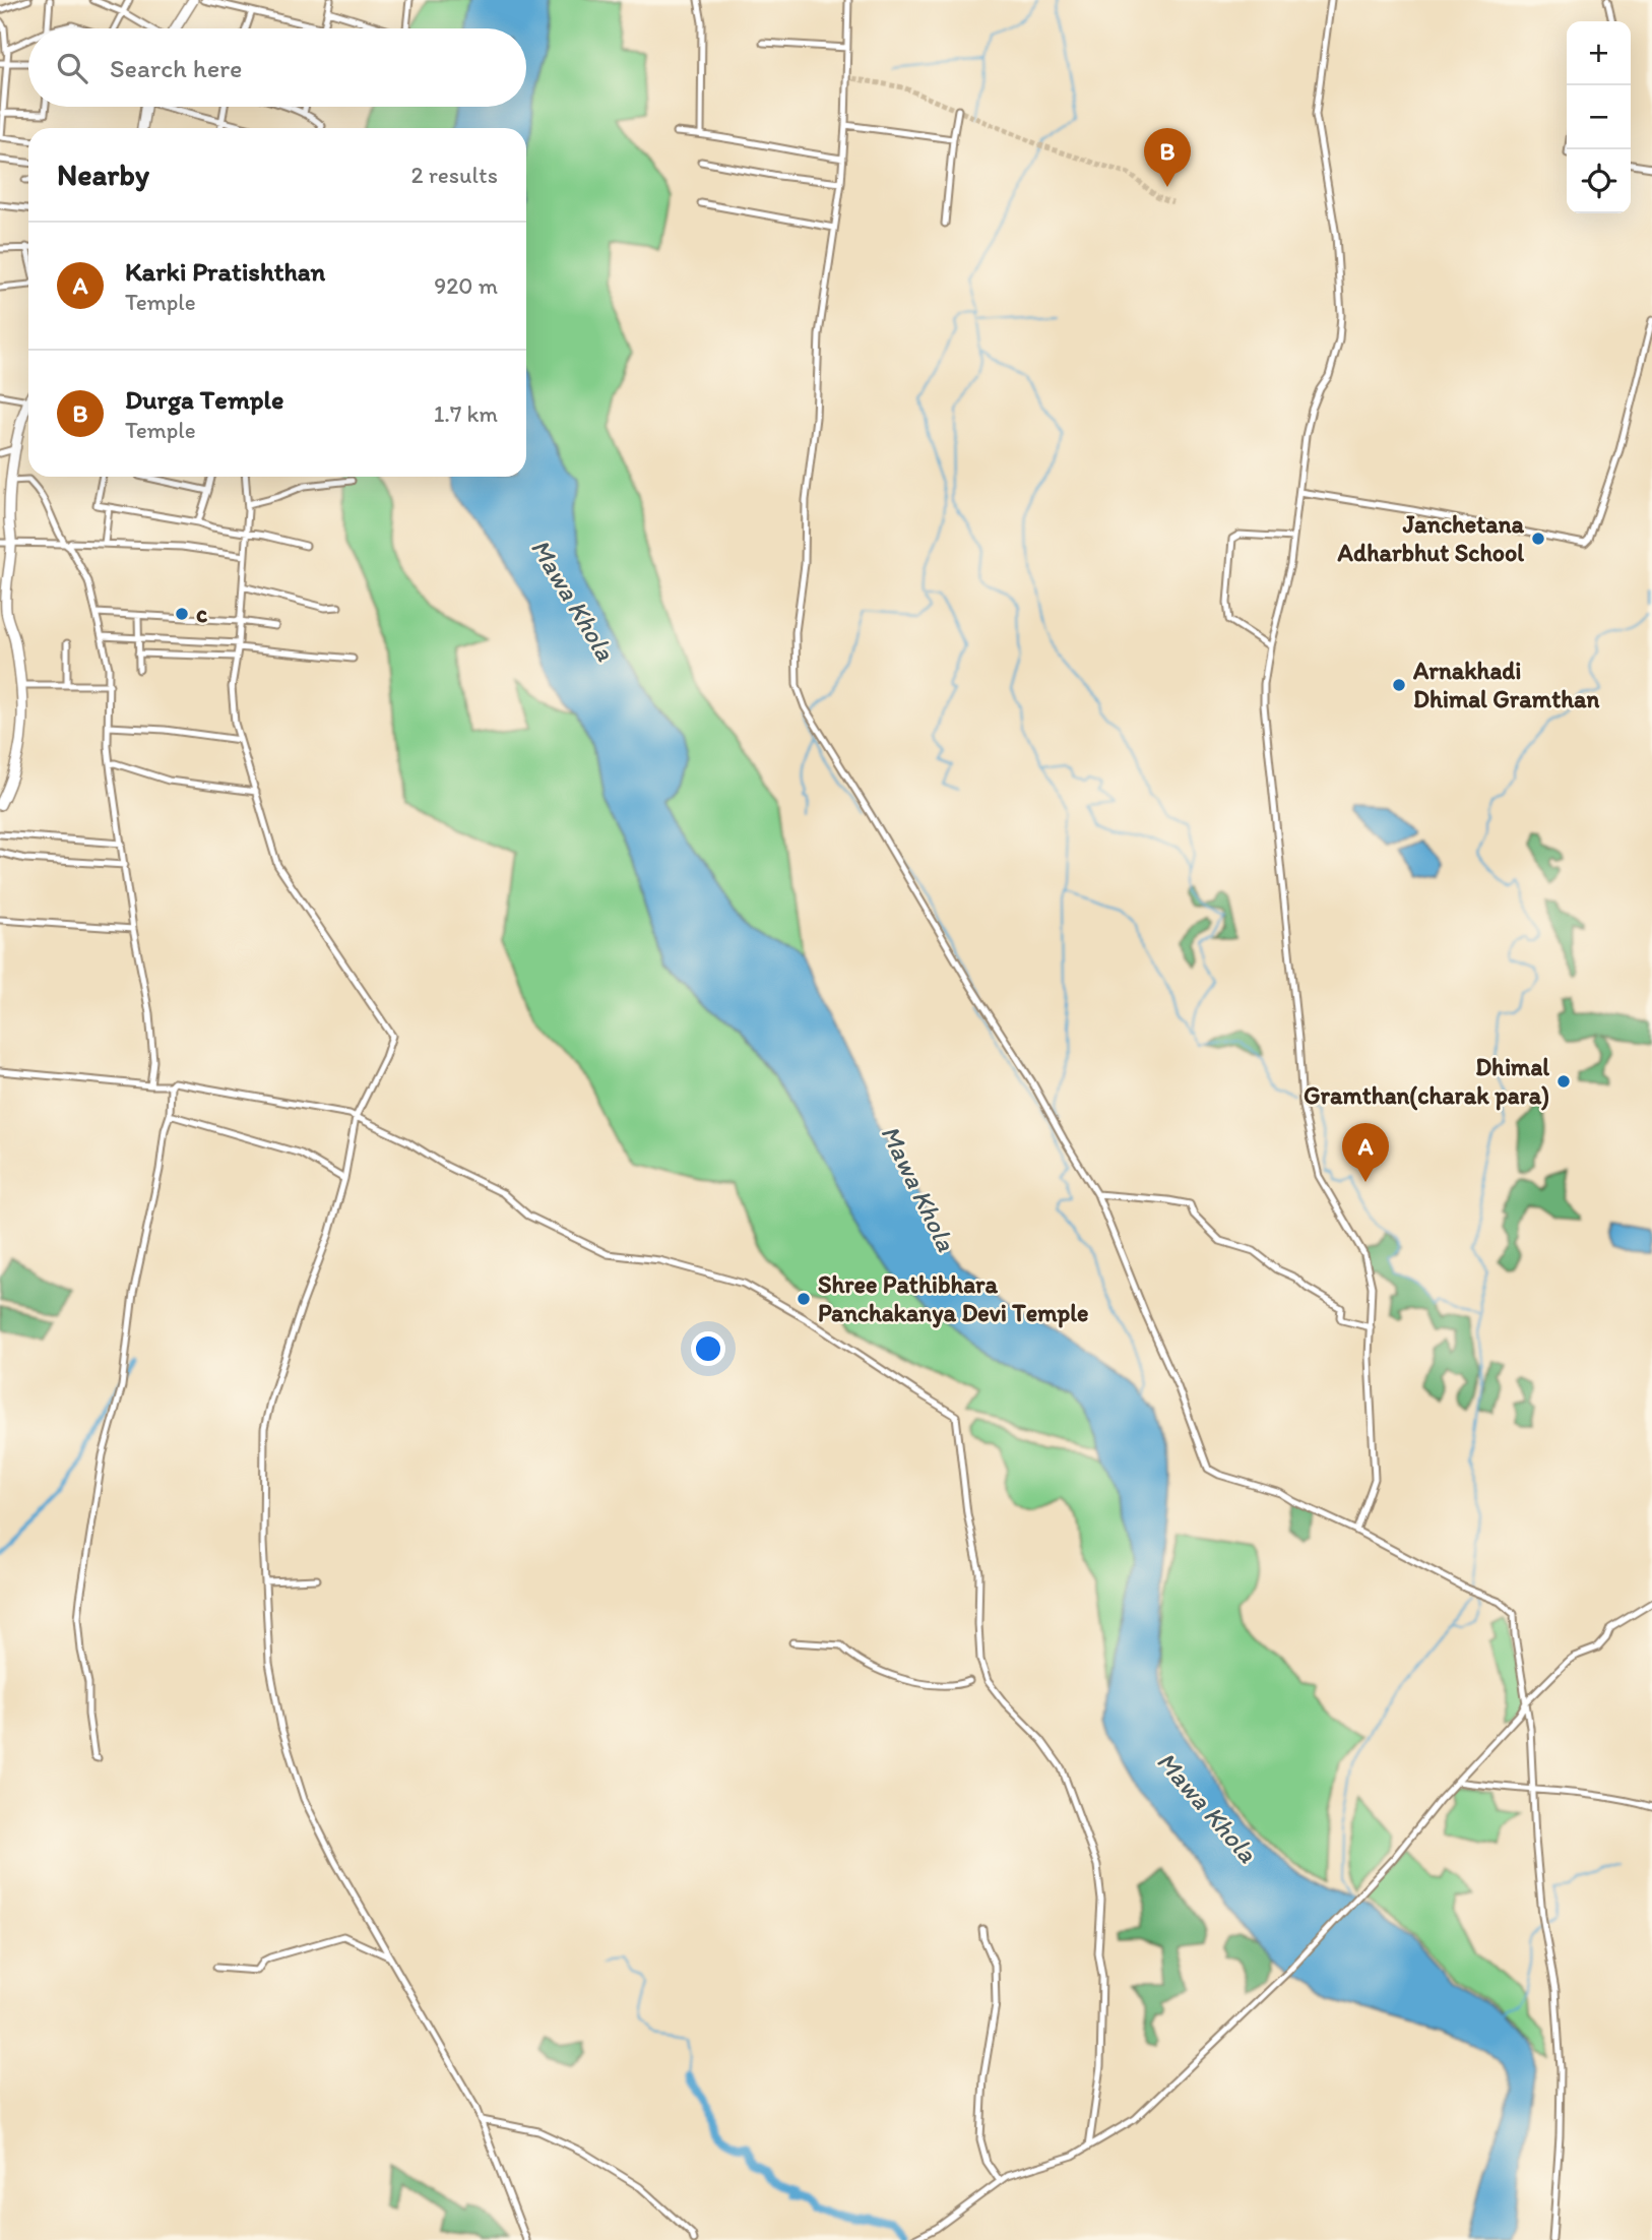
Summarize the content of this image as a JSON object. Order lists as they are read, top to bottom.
{
  "water": ["Mawa Khola"],
  "places": [
    "Janchetana Adharbhut School",
    "c",
    "Arnakhadi Dhimal Gramthan",
    "Dhimal Gramthan(charak para)",
    "Shree Pathibhara Panchakanya Devi Temple"
  ],
  "page": {
    "map_buttons": ["+", "−"],
    "search": "Search here",
    "pins": ["B", "A"],
    "heading": ["Nearby", "2 results"],
    "list": [
      {
        "mark": "A",
        "name": "Karki Pratishthan",
        "note": "Temple",
        "value": "920 m"
      },
      {
        "mark": "B",
        "name": "Durga Temple",
        "note": "Temple",
        "value": "1.7 km"
      }
    ]
  }
}
